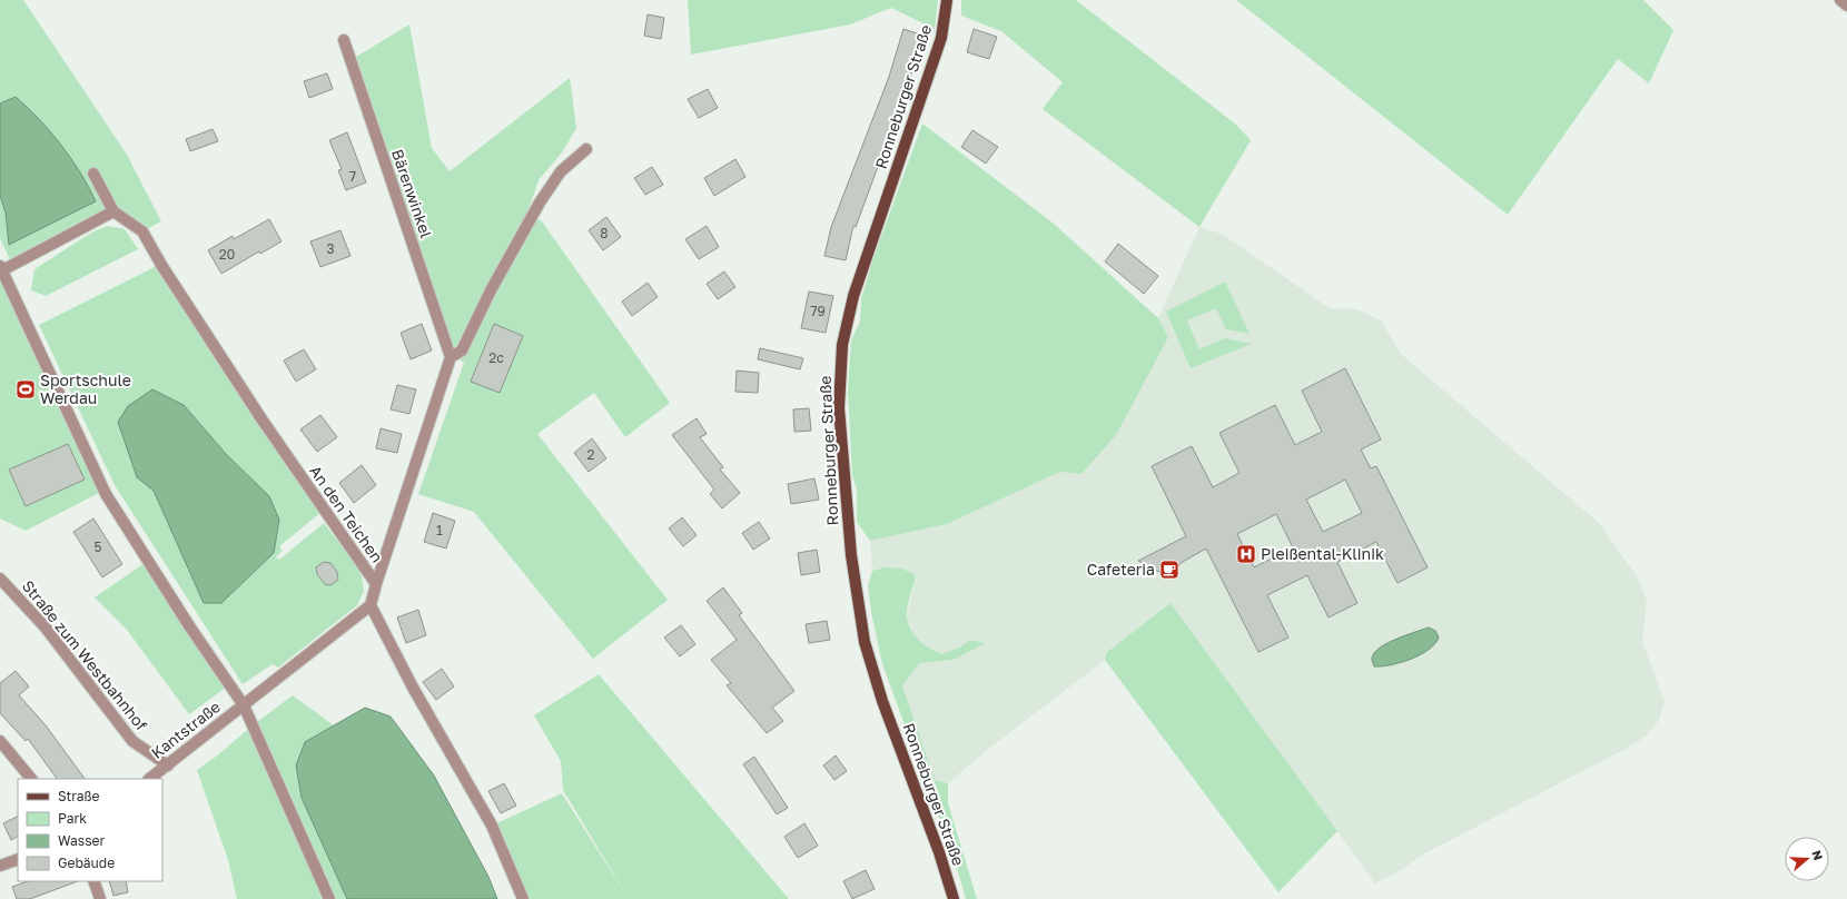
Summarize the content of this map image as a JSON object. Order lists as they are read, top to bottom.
{
  "streets": {
    "main road": ["Ronneburger Straße"],
    "street": [
      "Bärenwinkel",
      "An den Teichen",
      "Straße zum Westbahnhof",
      "Kantstraße"
    ]
  },
  "crossings": [
    ["An den Teichen", "Kantstraße"],
    ["Straße zum Westbahnhof", "Kantstraße"]
  ],
  "places": {
    "sports": ["Sportschule Werdau"],
    "hospital": ["Pleißental-Klinik"],
    "cafe": ["Cafeteria"]
  },
  "house_numbers": [
    "7",
    "8",
    "3",
    "20",
    "79",
    "2c",
    "2",
    "1",
    "5"
  ],
  "legend": [
    "Straße",
    "Park",
    "Wasser",
    "Gebäude"
  ],
  "north": "right"
}
